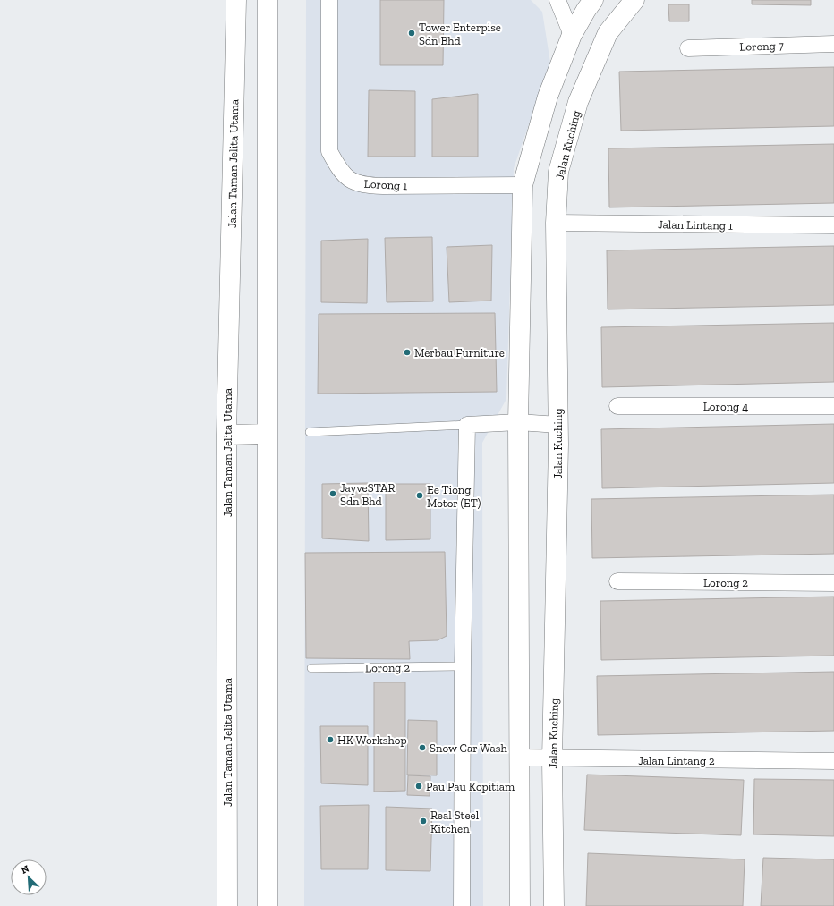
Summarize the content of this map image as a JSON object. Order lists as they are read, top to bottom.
{
  "streets": {
    "street": [
      "Lorong 7",
      "Jalan Kuching",
      "Jalan Taman Jelita Utama",
      "Lorong 1",
      "Jalan Lintang 1",
      "Lorong 4",
      "Lorong 2",
      "Jalan Lintang 2"
    ]
  },
  "crossings": [
    ["Jalan Kuching", "Jalan Lintang 1"],
    ["Jalan Kuching", "Jalan Lintang 2"]
  ],
  "places": [
    "Tower Enterpise Sdn Bhd",
    "Merbau Furniture",
    "JayveSTAR Sdn Bhd",
    "Ee Tiong Motor (ET)",
    "HK Workshop",
    "Snow Car Wash",
    "Pau Pau Kopitiam",
    "Real Steel Kitchen"
  ],
  "north": "top left"
}
